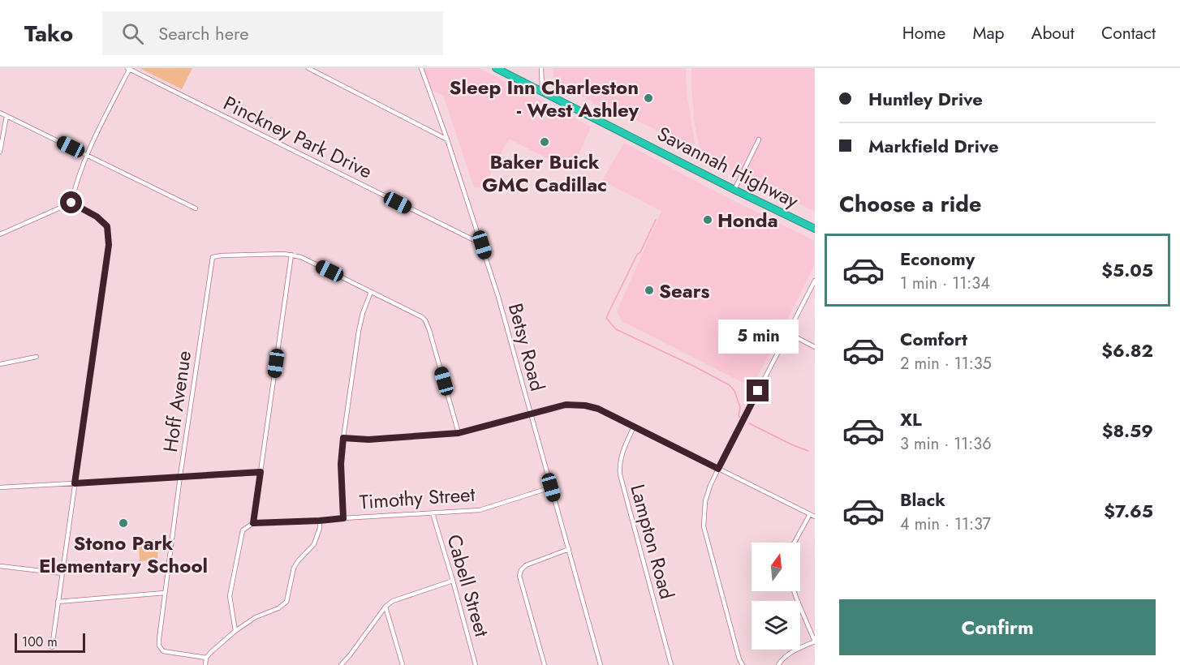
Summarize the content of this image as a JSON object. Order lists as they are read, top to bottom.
{
  "streets": {
    "highway": ["Savannah Highway"],
    "street": [
      "Pinckney Park Drive",
      "Betsy Road",
      "Hoff Avenue",
      "Timothy Street",
      "Lampton Road",
      "Cabell Street"
    ]
  },
  "crossings": [
    ["Pinckney Park Drive", "Betsy Road"],
    ["Betsy Road", "Timothy Street"],
    ["Timothy Street", "Cabell Street"]
  ],
  "places": [
    "Sleep Inn Charleston - West Ashley",
    "Baker Buick GMC Cadillac",
    "Honda",
    "Sears",
    "Stono Park Elementary School"
  ],
  "scale_bar": "100 m",
  "north": "top",
  "page": {
    "header": "Tako",
    "search": "Search here",
    "nav": [
      "Home",
      "Map",
      "About",
      "Contact"
    ],
    "banner": ["Huntley Drive", "Markfield Drive"],
    "heading": "Choose a ride",
    "list": [
      {
        "name": "Economy",
        "note": "1 min · 11:34",
        "value": "$5.05"
      },
      {
        "name": "Comfort",
        "note": "2 min · 11:35",
        "value": "$6.82"
      },
      {
        "name": "XL",
        "note": "3 min · 11:36",
        "value": "$8.59"
      },
      {
        "name": "Black",
        "note": "4 min · 11:37",
        "value": "$7.65"
      }
    ],
    "bubble": "5 min",
    "buttons": "Confirm",
    "scale": "100 m"
  }
}
